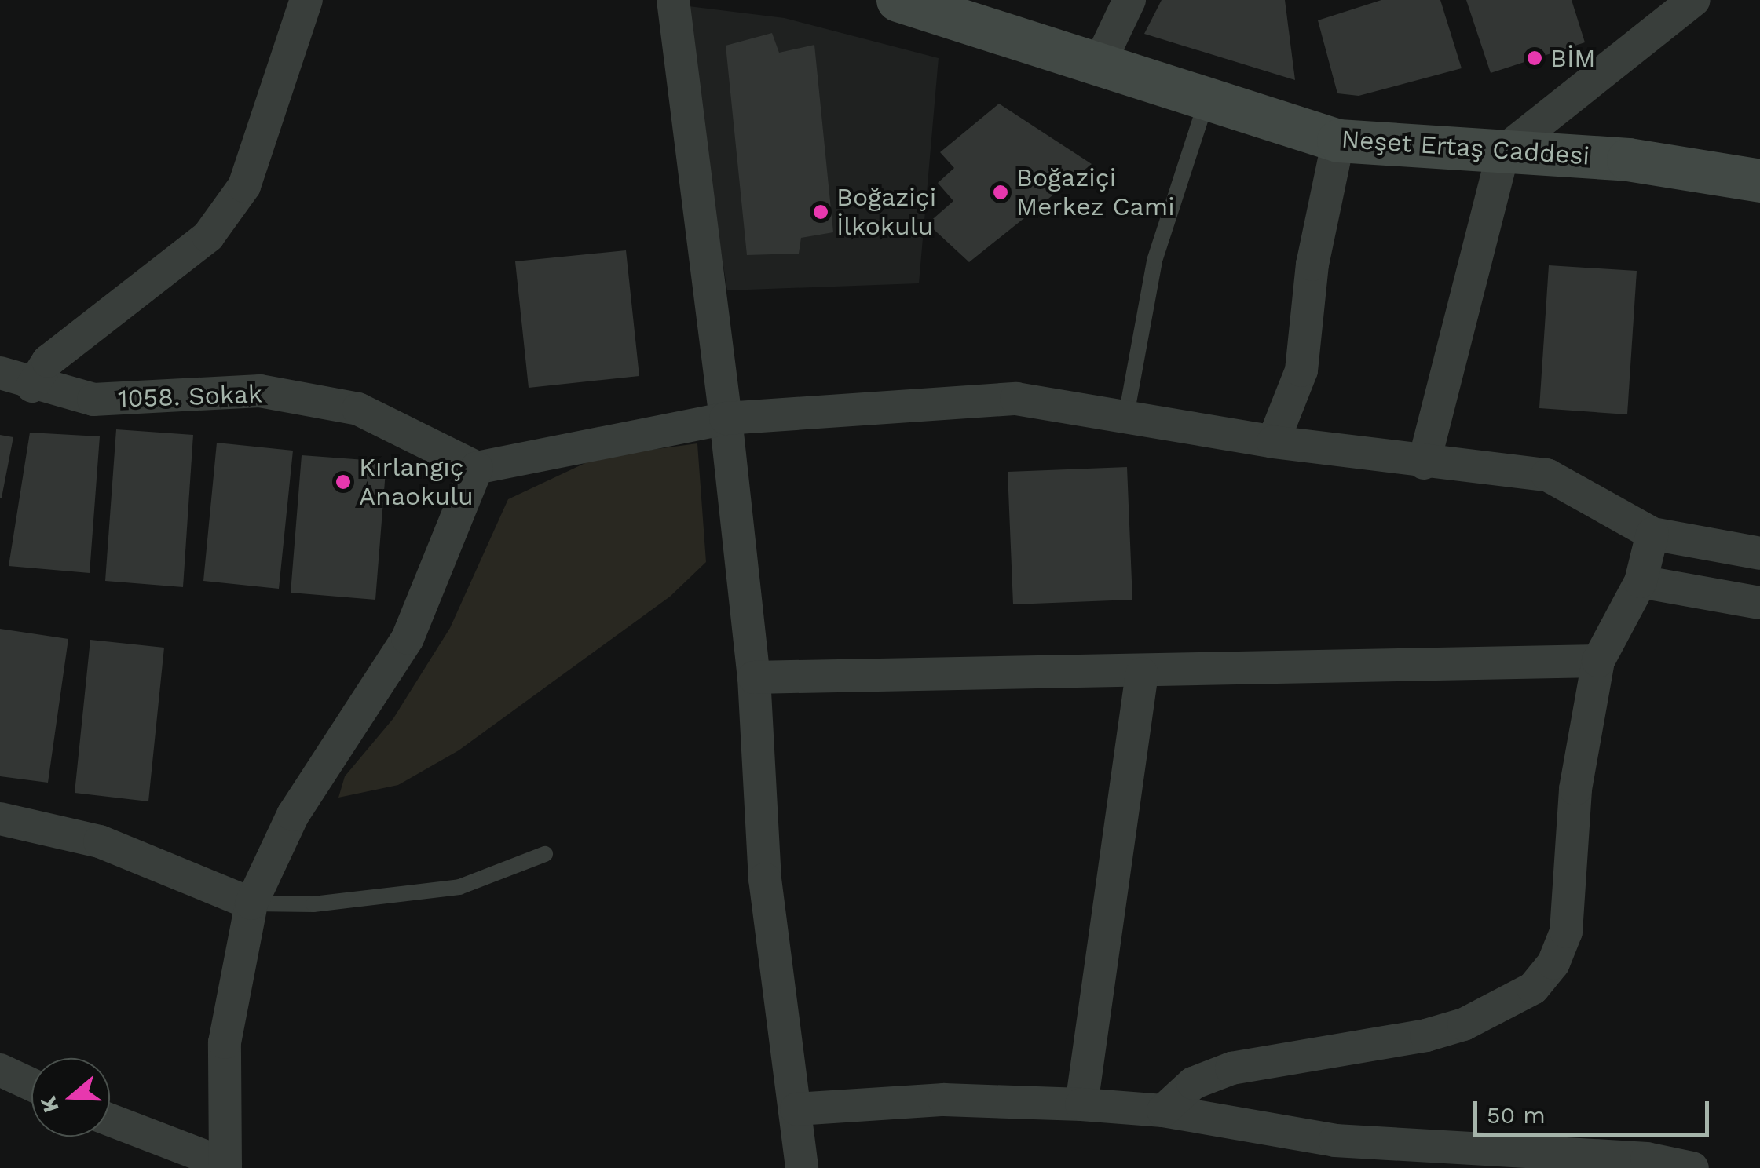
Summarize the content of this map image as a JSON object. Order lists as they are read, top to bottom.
{
  "streets": {
    "main road": ["Neşet Ertaş Caddesi"],
    "street": ["1058. Sokak"]
  },
  "places": [
    "BİM",
    "Boğaziçi Merkez Cami",
    "Boğaziçi İlkokulu",
    "Kırlangıç Anaokulu"
  ],
  "scale_bar": "50 m",
  "north": "left"
}
